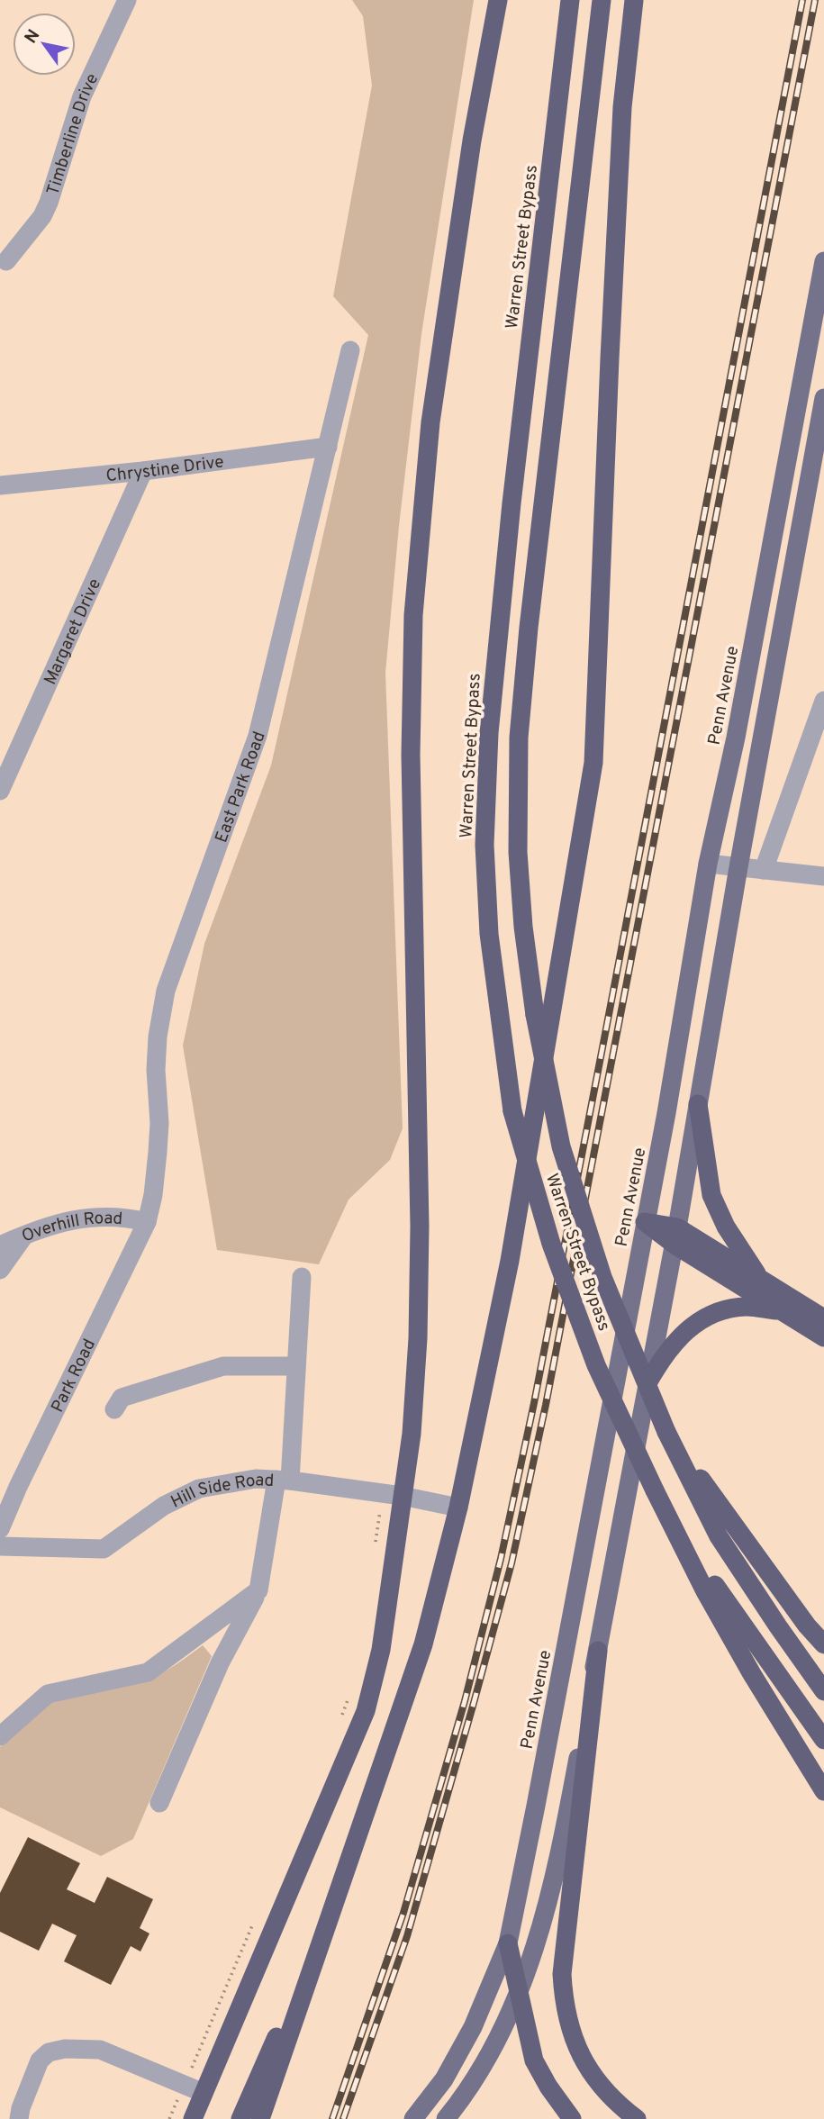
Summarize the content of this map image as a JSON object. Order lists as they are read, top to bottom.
{
  "streets": {
    "highway": ["Warren Street Bypass"],
    "main road": ["Penn Avenue"],
    "street": [
      "Timberline Drive",
      "Chrystine Drive",
      "Margaret Drive",
      "East Park Road",
      "Overhill Road",
      "Park Road",
      "Hill Side Road"
    ]
  },
  "crossings": [
    ["Chrystine Drive", "Margaret Drive"],
    ["Chrystine Drive", "East Park Road"],
    ["East Park Road", "Overhill Road"],
    ["East Park Road", "Park Road"],
    ["Overhill Road", "Park Road"]
  ],
  "north": "top left"
}
